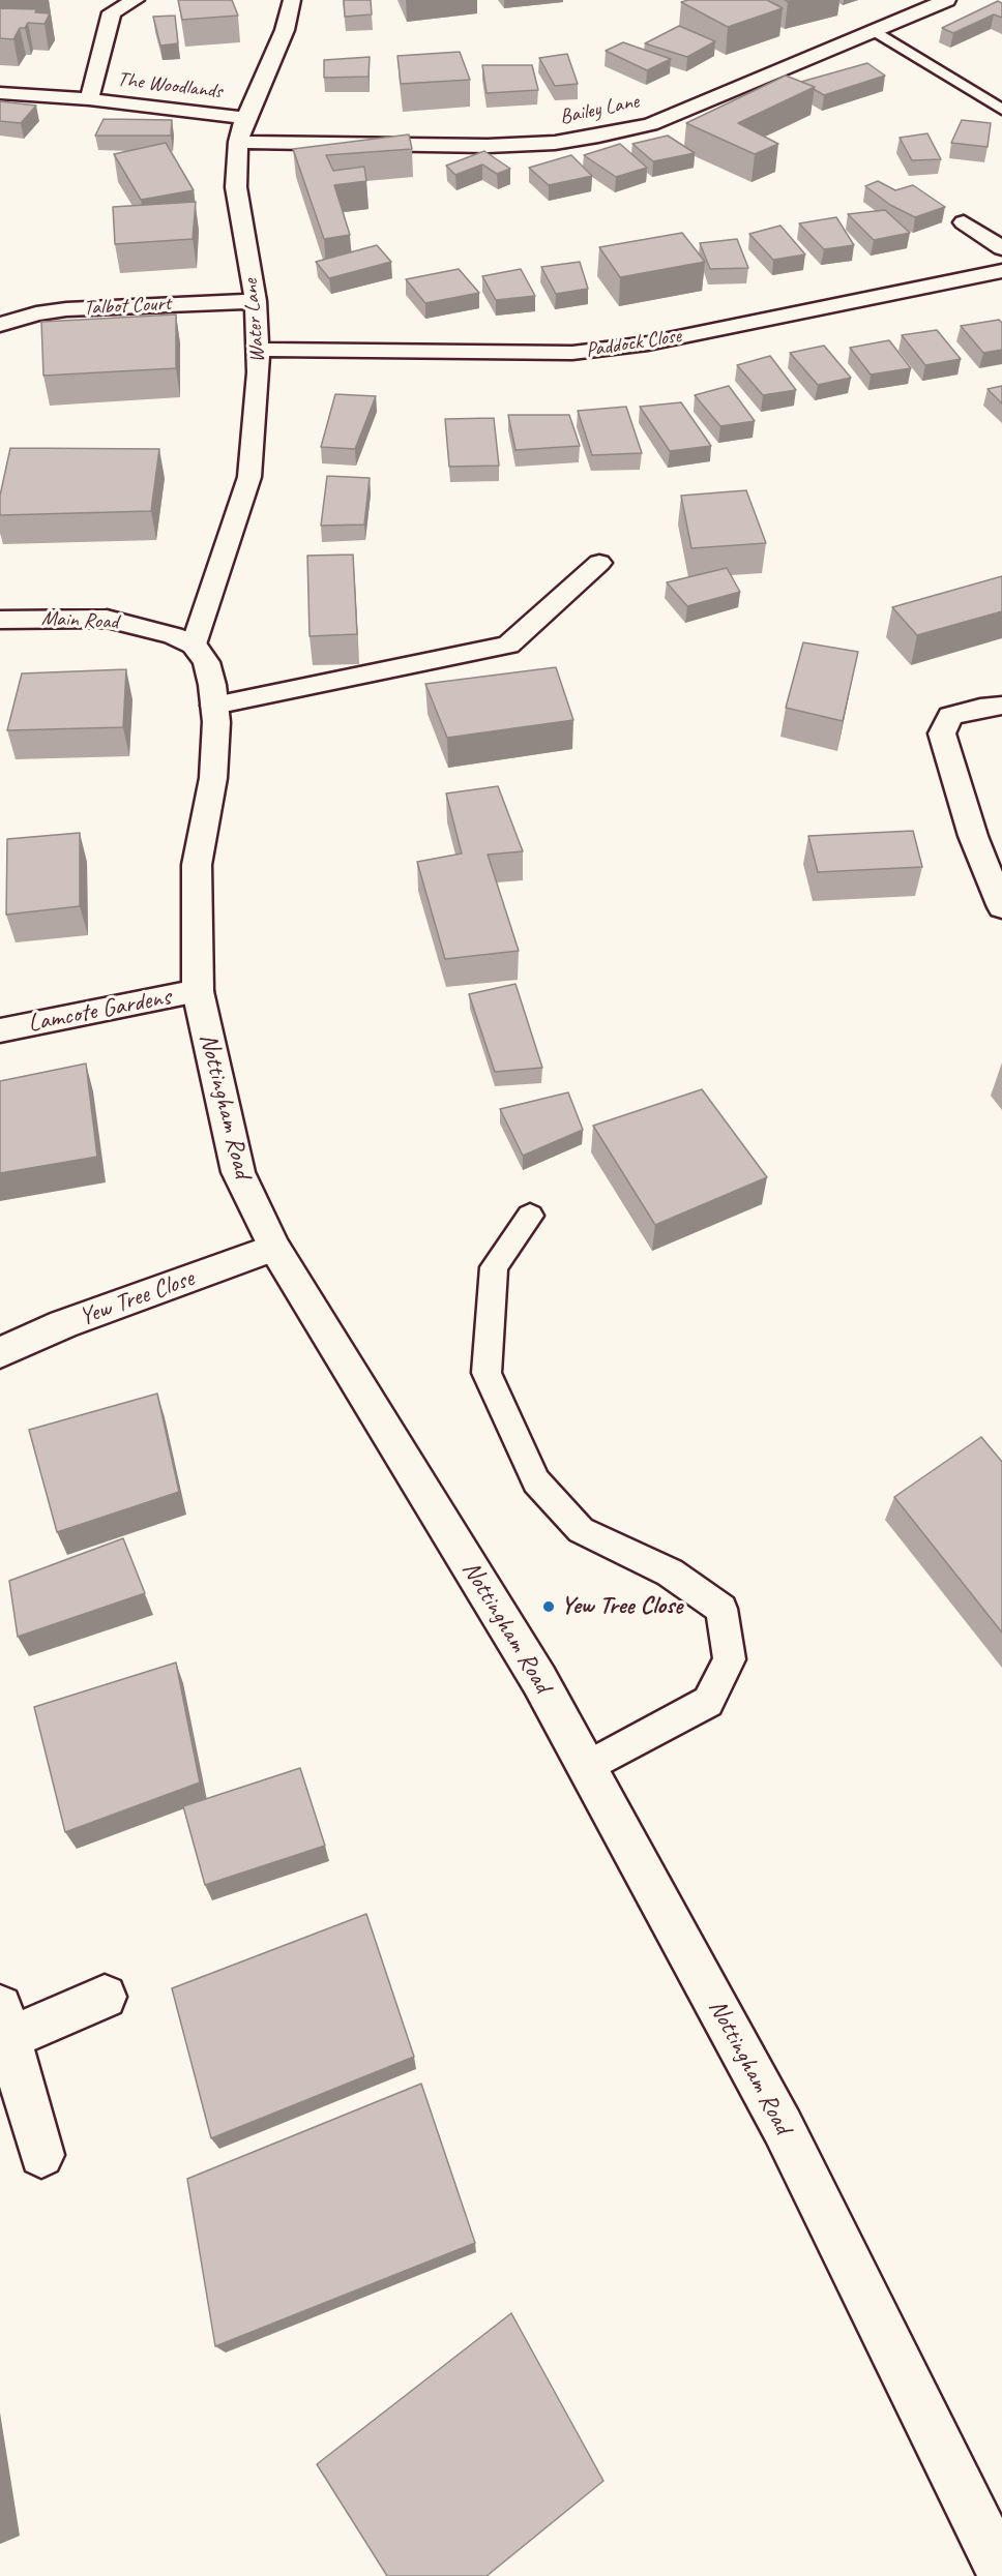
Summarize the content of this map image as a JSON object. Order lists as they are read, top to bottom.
{
  "streets": {
    "street": [
      "The Woodlands",
      "Bailey Lane",
      "Talbot Court",
      "Water Lane",
      "Paddock Close",
      "Main Road",
      "Lamcote Gardens",
      "Nottingham Road",
      "Yew Tree Close"
    ]
  },
  "crossings": [
    ["The Woodlands", "Water Lane"],
    ["Bailey Lane", "Water Lane"],
    ["Talbot Court", "Water Lane"],
    ["Water Lane", "Paddock Close"],
    ["Water Lane", "Main Road"],
    ["Water Lane", "Nottingham Road"],
    ["Main Road", "Nottingham Road"],
    ["Lamcote Gardens", "Nottingham Road"],
    ["Nottingham Road", "Yew Tree Close"]
  ],
  "places": ["Yew Tree Close"]
}
